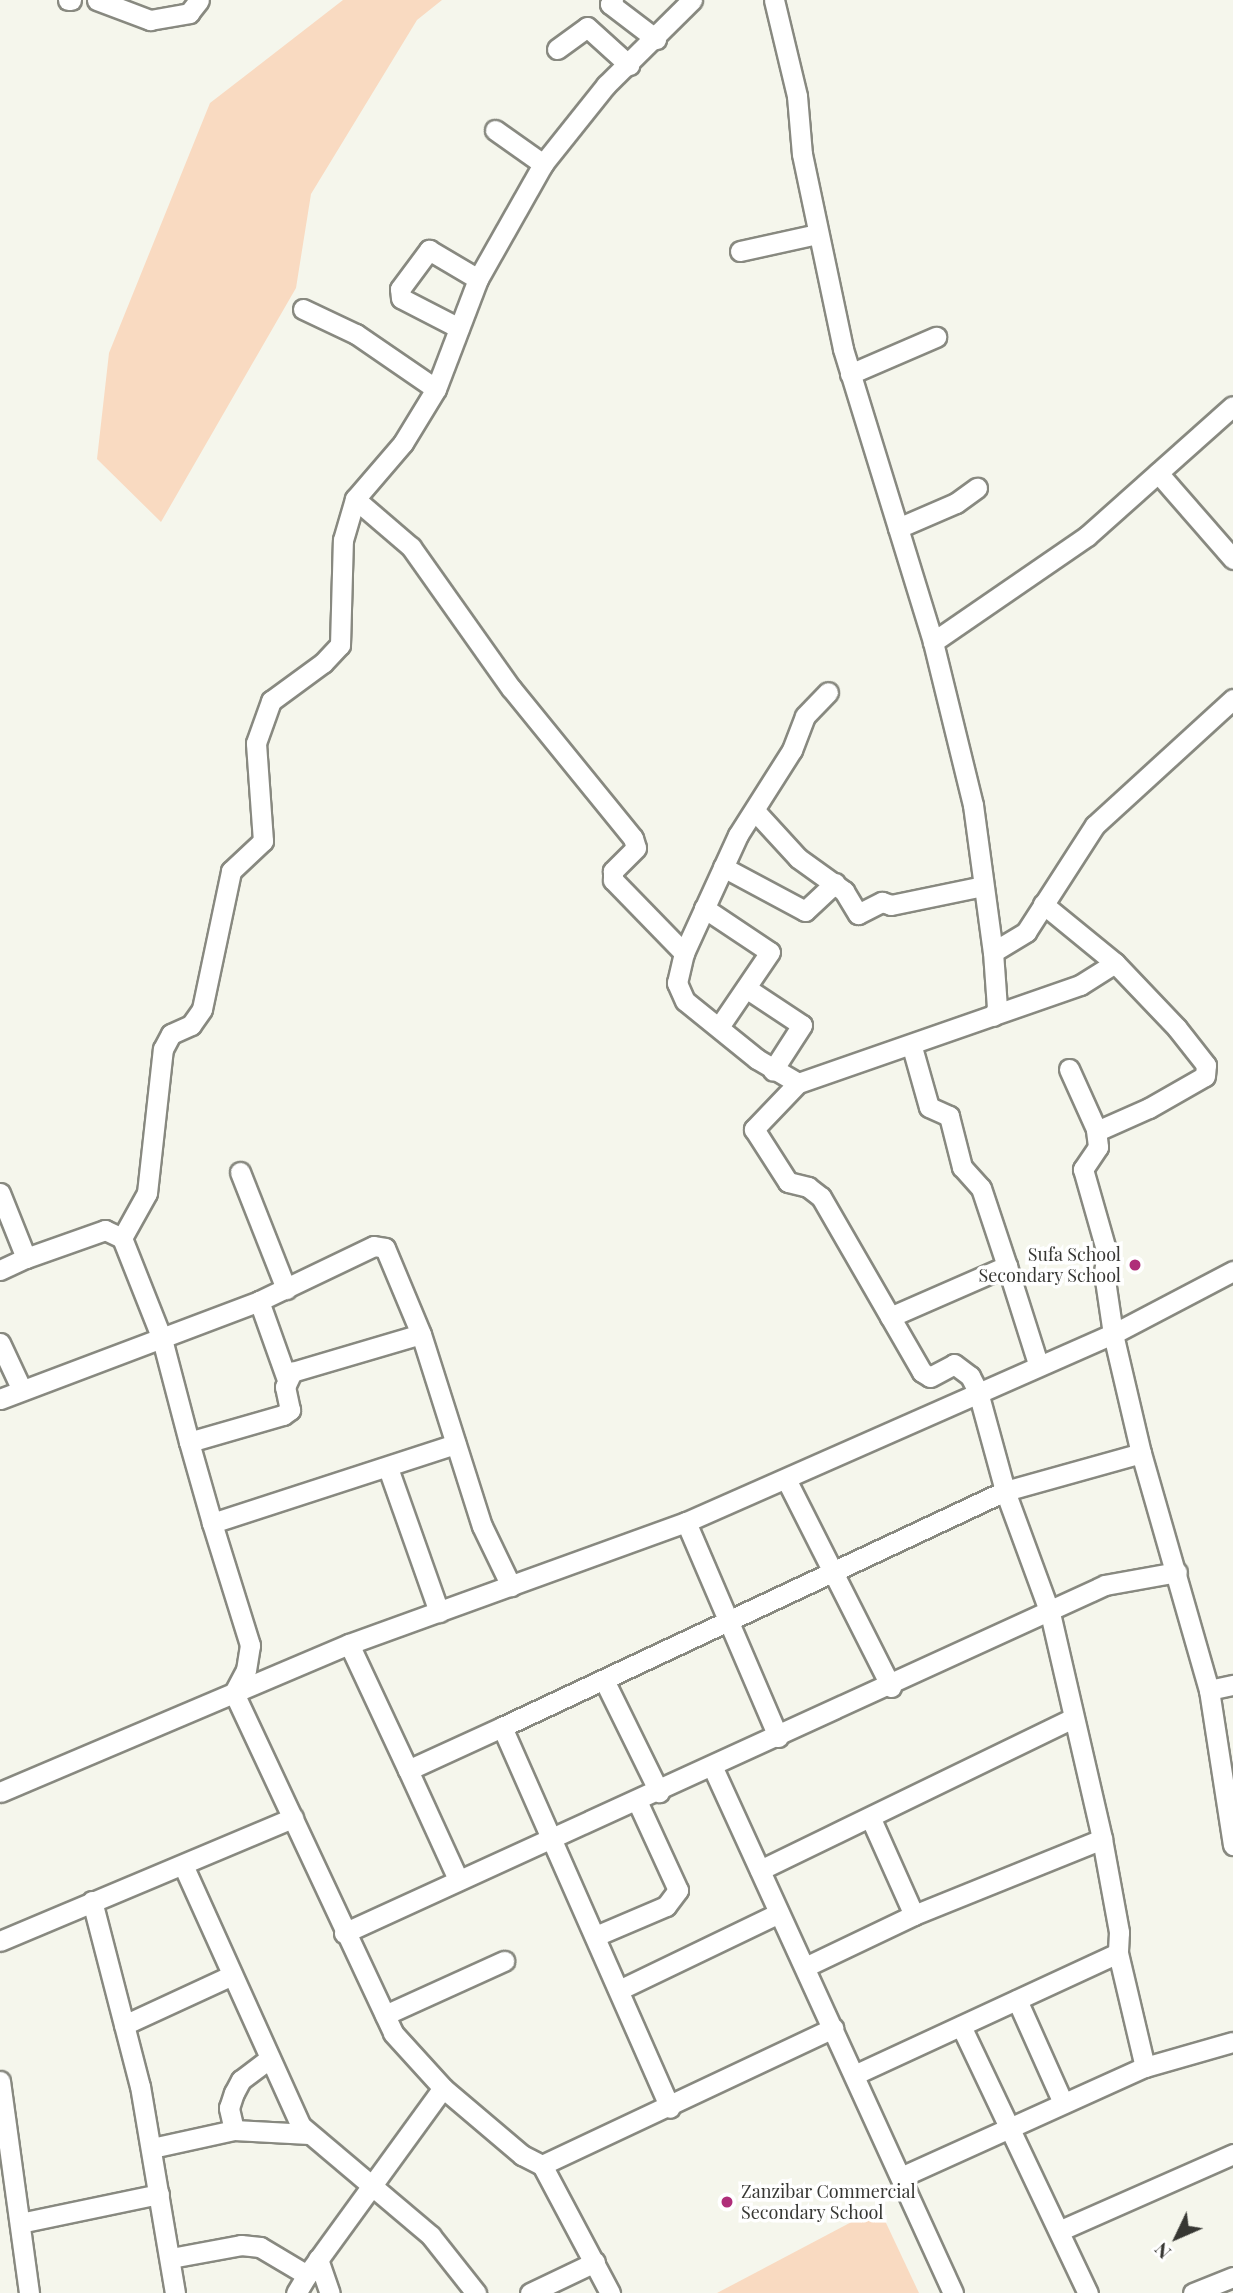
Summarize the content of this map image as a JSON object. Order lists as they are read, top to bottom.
{
  "places": ["Sufa School Secondary School", "Zanzibar Commercial Secondary School"],
  "north": "bottom left"
}
